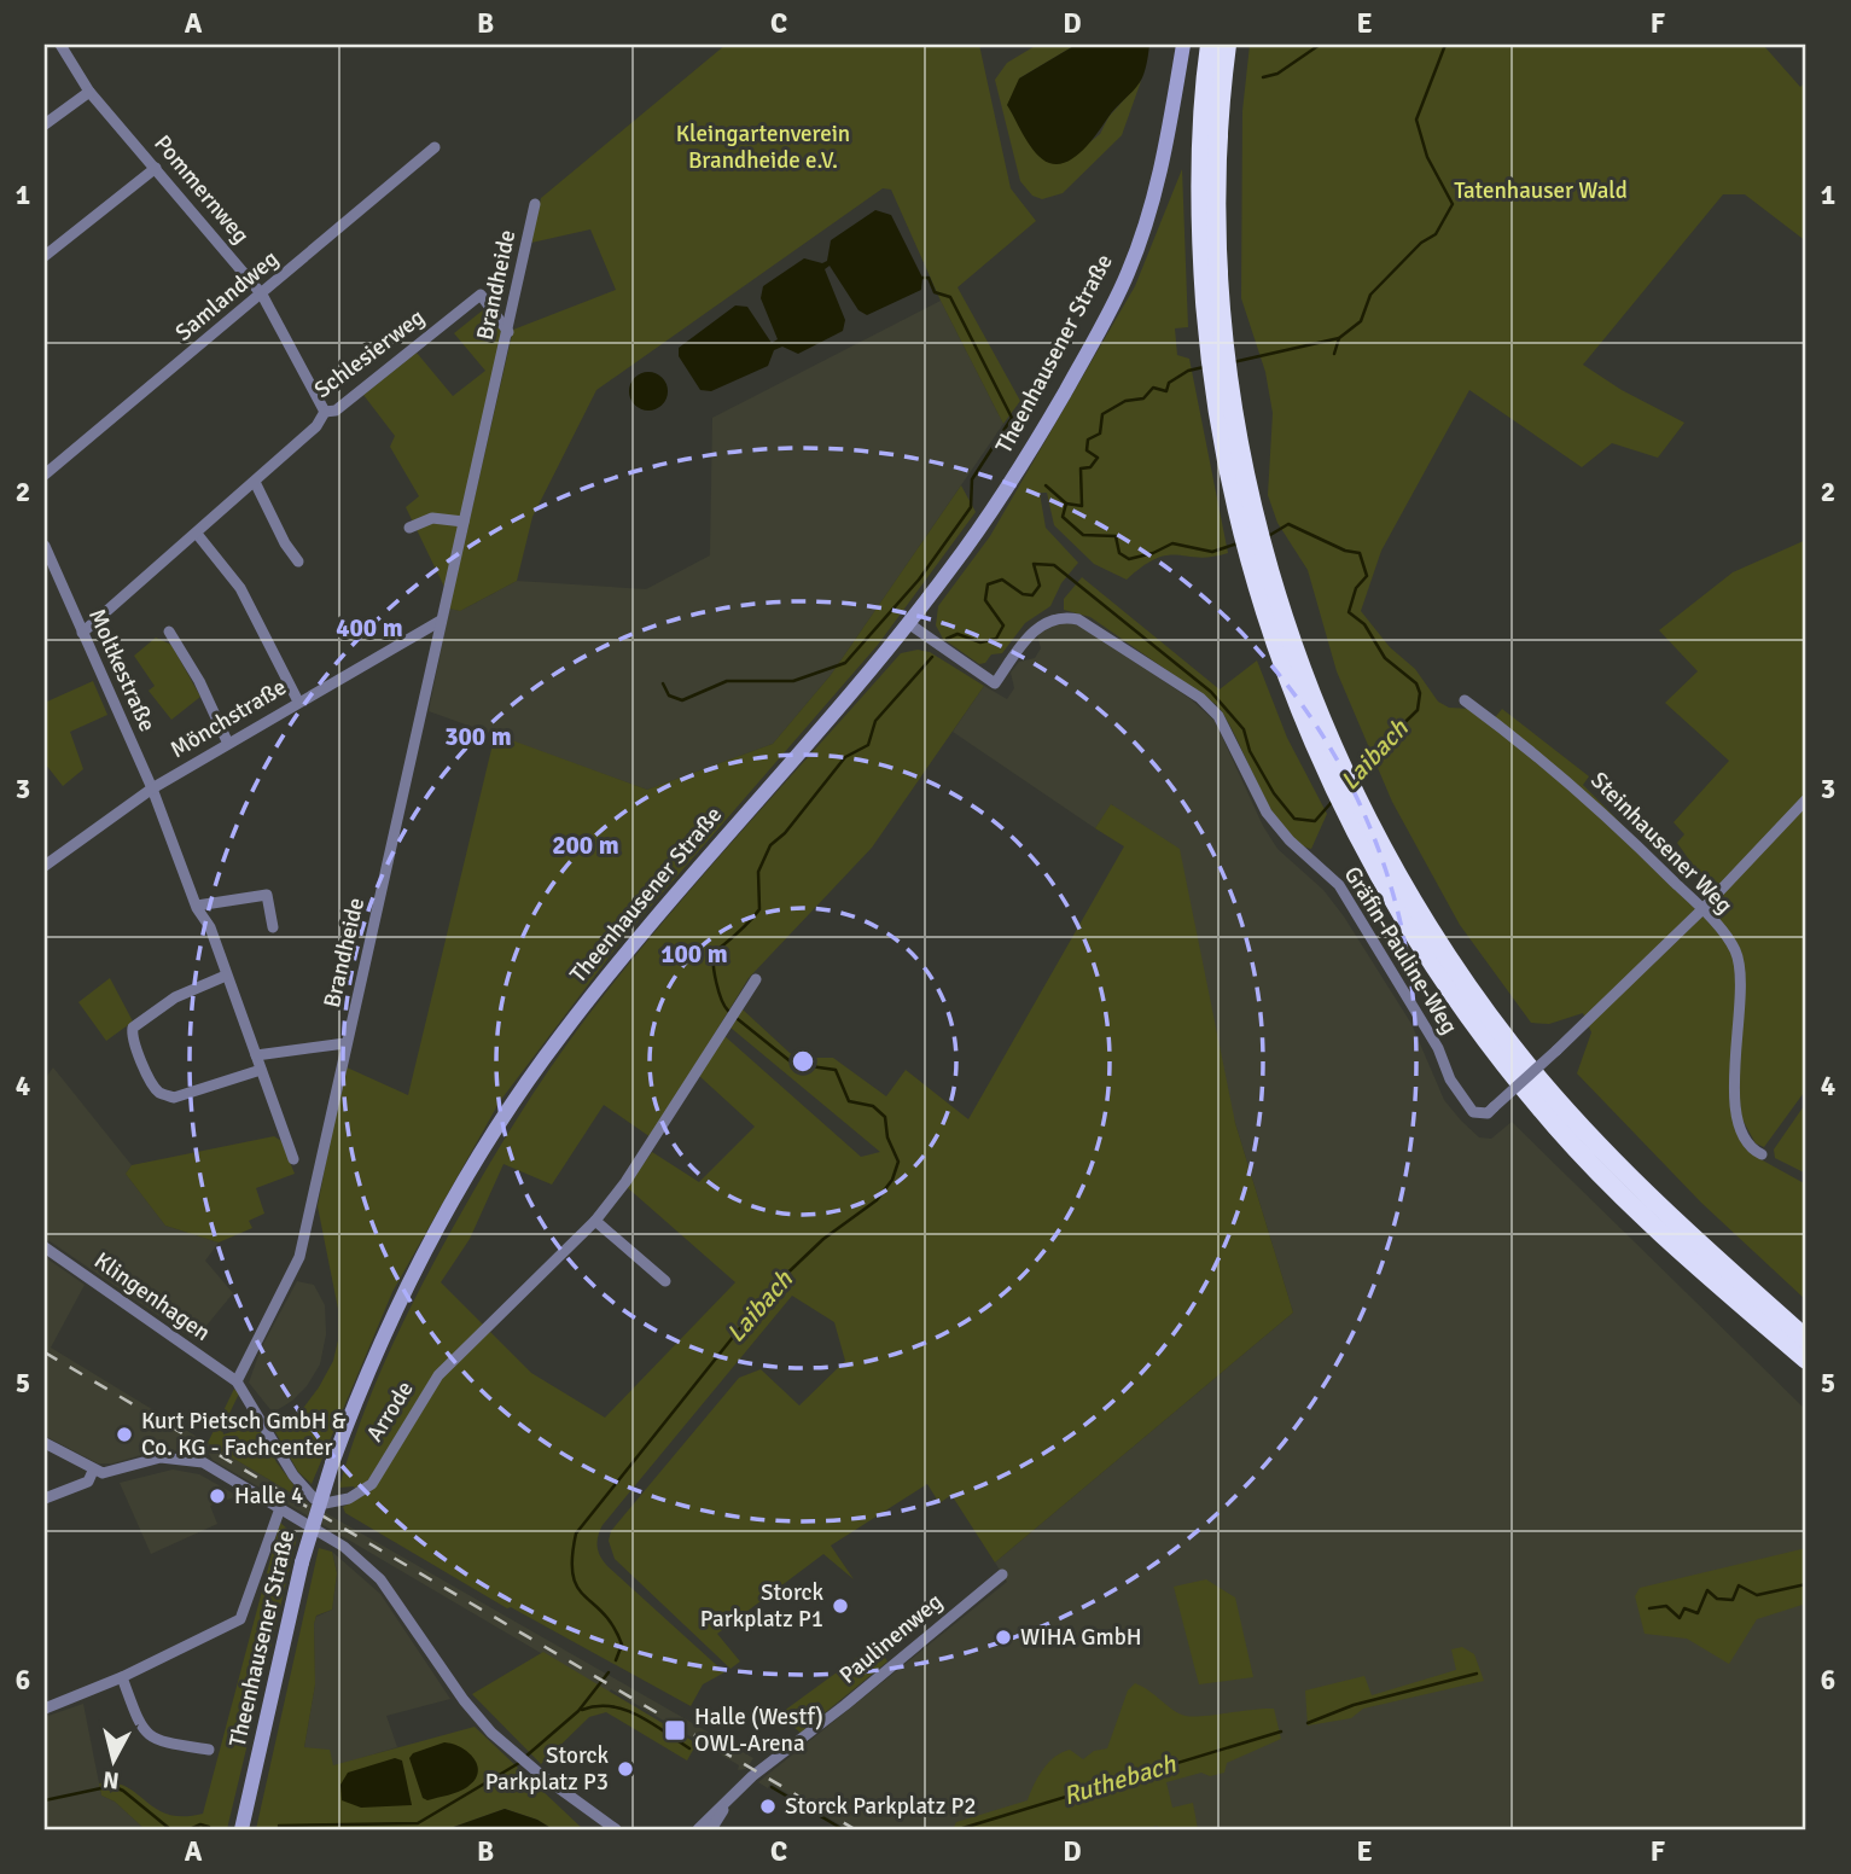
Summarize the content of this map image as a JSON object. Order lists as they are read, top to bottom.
{
  "streets": {
    "main road": ["Theenhausener Straße"],
    "street": [
      "Pommernweg",
      "Brandheide",
      "Samlandweg",
      "Schlesierweg",
      "Moltkestraße",
      "Mönchstraße",
      "Steinhausener Weg",
      "Gräfin-Pauline-Weg",
      "Klingenhagen",
      "Arrode",
      "Paulinenweg"
    ]
  },
  "crossings": [
    ["Pommernweg", "Samlandweg"],
    ["Pommernweg", "Schlesierweg"],
    ["Brandheide", "Schlesierweg"],
    ["Brandheide", "Mönchstraße"],
    ["Brandheide", "Klingenhagen"],
    ["Brandheide", "Arrode"],
    ["Schlesierweg", "Moltkestraße"],
    ["Theenhausener Straße", "Gräfin-Pauline-Weg"],
    ["Moltkestraße", "Mönchstraße"],
    ["Steinhausener Weg", "Gräfin-Pauline-Weg"],
    ["Klingenhagen", "Arrode"]
  ],
  "water": ["Laibach", "Ruthebach"],
  "parks": ["Kleingartenverein Brandheide e.V.", "Tatenhauser Wald"],
  "places": {
    "other": [
      "Kurt Pietsch GmbH & Co. KG - Fachcenter",
      "Halle 4",
      "Storck Parkplatz P1",
      "WIHA GmbH",
      "Storck Parkplatz P3",
      "Storck Parkplatz P2"
    ],
    "transit": ["Halle (Westf) OWL-Arena"]
  },
  "north": "bottom",
  "grid": {
    "columns": [
      "A",
      "B",
      "C",
      "D",
      "E",
      "F"
    ],
    "rows": [
      "1",
      "2",
      "3",
      "4",
      "5",
      "6"
    ]
  },
  "rings": [
    "400 m",
    "300 m",
    "200 m",
    "100 m"
  ]
}
